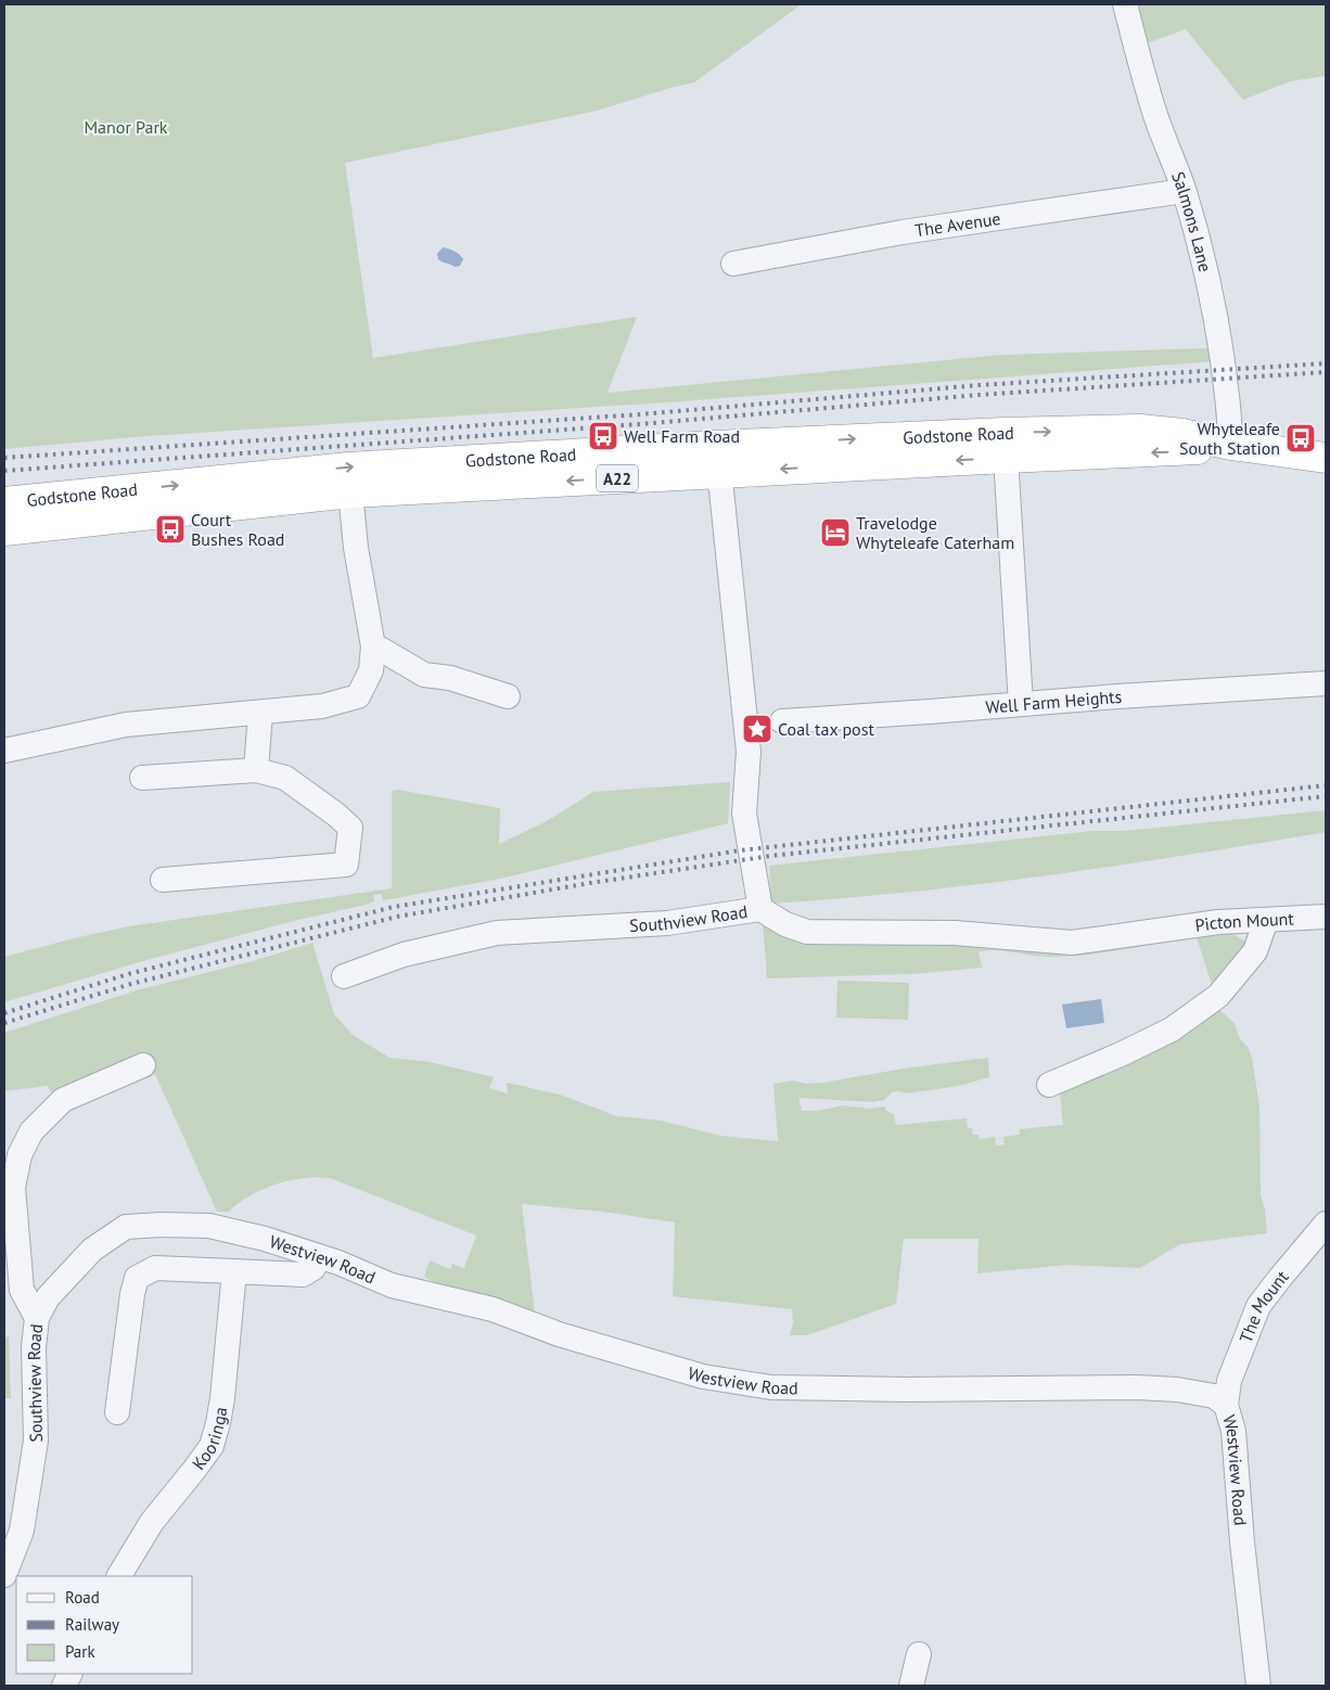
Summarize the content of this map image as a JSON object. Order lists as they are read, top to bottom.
{
  "streets": {
    "highway": ["Godstone Road", "A22"],
    "street": [
      "Salmons Lane",
      "The Avenue",
      "Well Farm Heights",
      "Southview Road",
      "Picton Mount",
      "Westview Road",
      "The Mount",
      "Kooringa"
    ]
  },
  "crossings": [
    ["Salmons Lane", "The Avenue"],
    ["Salmons Lane", "Godstone Road"],
    ["Southview Road", "Picton Mount"],
    ["Southview Road", "Westview Road"],
    ["Westview Road", "The Mount"]
  ],
  "parks": ["Manor Park"],
  "places": {
    "bus stop": ["Well Farm Road", "Whyteleafe South Station", "Court Bushes Road"],
    "hotel": ["Travelodge Whyteleafe Caterham"],
    "place": ["Coal tax post"]
  },
  "legend": ["Road", "Railway", "Park"]
}
